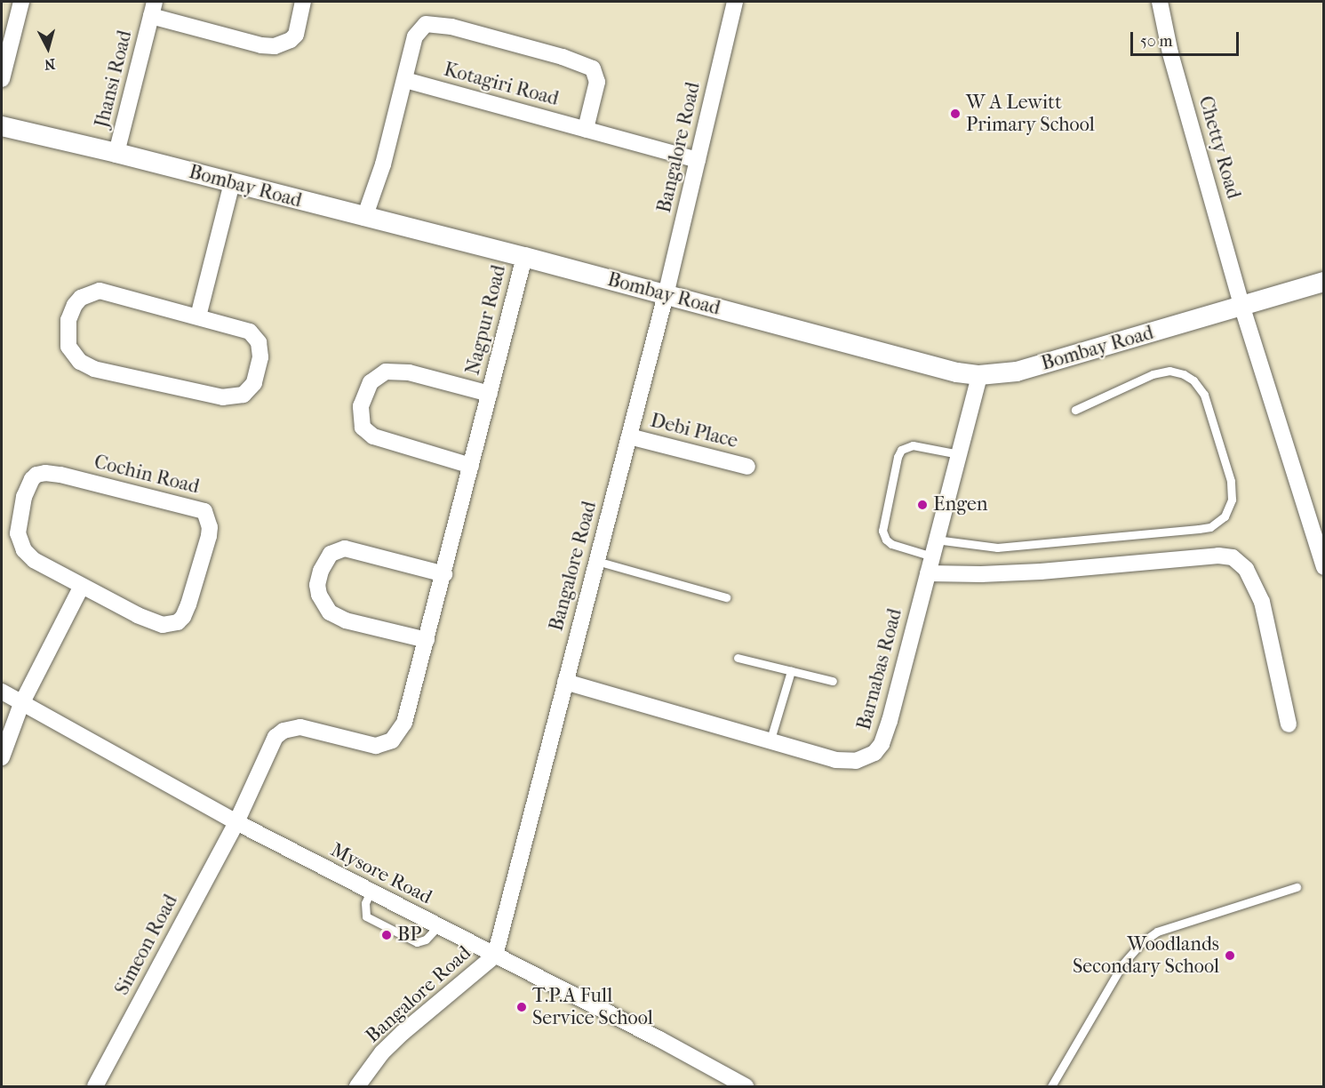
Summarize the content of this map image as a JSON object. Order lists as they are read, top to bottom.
{
  "streets": {
    "street": [
      "Jhansi Road",
      "Kotagiri Road",
      "Bangalore Road",
      "Chetty Road",
      "Bombay Road",
      "Nagpur Road",
      "Debi Place",
      "Cochin Road",
      "Barnabas Road",
      "Mysore Road",
      "Simeon Road"
    ]
  },
  "crossings": [
    ["Jhansi Road", "Bombay Road"],
    ["Kotagiri Road", "Bangalore Road"],
    ["Bangalore Road", "Bombay Road"],
    ["Bangalore Road", "Debi Place"],
    ["Bangalore Road", "Barnabas Road"],
    ["Bangalore Road", "Mysore Road"],
    ["Chetty Road", "Bombay Road"],
    ["Bombay Road", "Nagpur Road"],
    ["Bombay Road", "Barnabas Road"],
    ["Nagpur Road", "Mysore Road"],
    ["Nagpur Road", "Simeon Road"],
    ["Mysore Road", "Simeon Road"]
  ],
  "places": [
    "W A Lewitt Primary School",
    "Engen",
    "BP",
    "Woodlands Secondary School",
    "T.P.A Full Service School"
  ],
  "scale_bar": "50 m",
  "north": "bottom"
}
